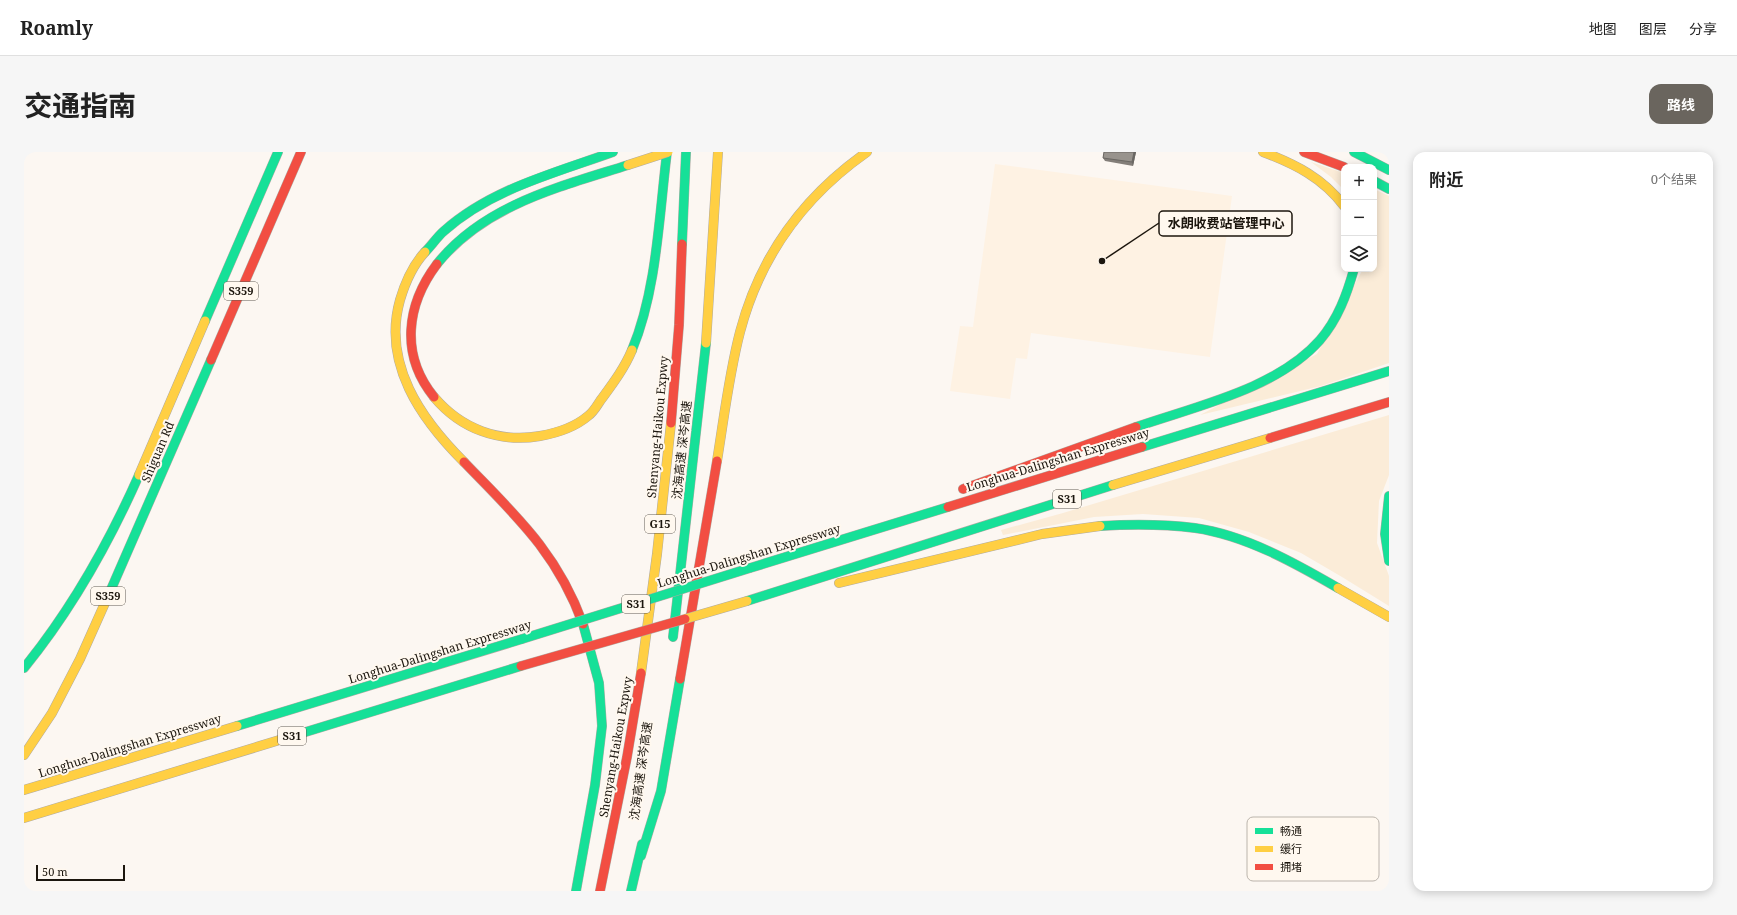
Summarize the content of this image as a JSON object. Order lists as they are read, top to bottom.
{
  "streets": {
    "main road": [
      "S359",
      "Shenyang-Haikou Expwy",
      "沈海高速 深岑高速",
      "Shiguan Rd",
      "Longhua-Dalingshan Expressway",
      "S31",
      "G15"
    ]
  },
  "places": ["水朗收费站管理中心"],
  "legend": ["畅通", "缓行", "拥堵"],
  "scale_bar": "50 m",
  "page": {
    "header": "Roamly",
    "nav": ["地图", "图层", "分享"],
    "title": "交通指南",
    "buttons": "路线",
    "heading": ["附近", "0个结果"],
    "map_buttons": ["+", "−"],
    "scale": "50 m"
  }
}
